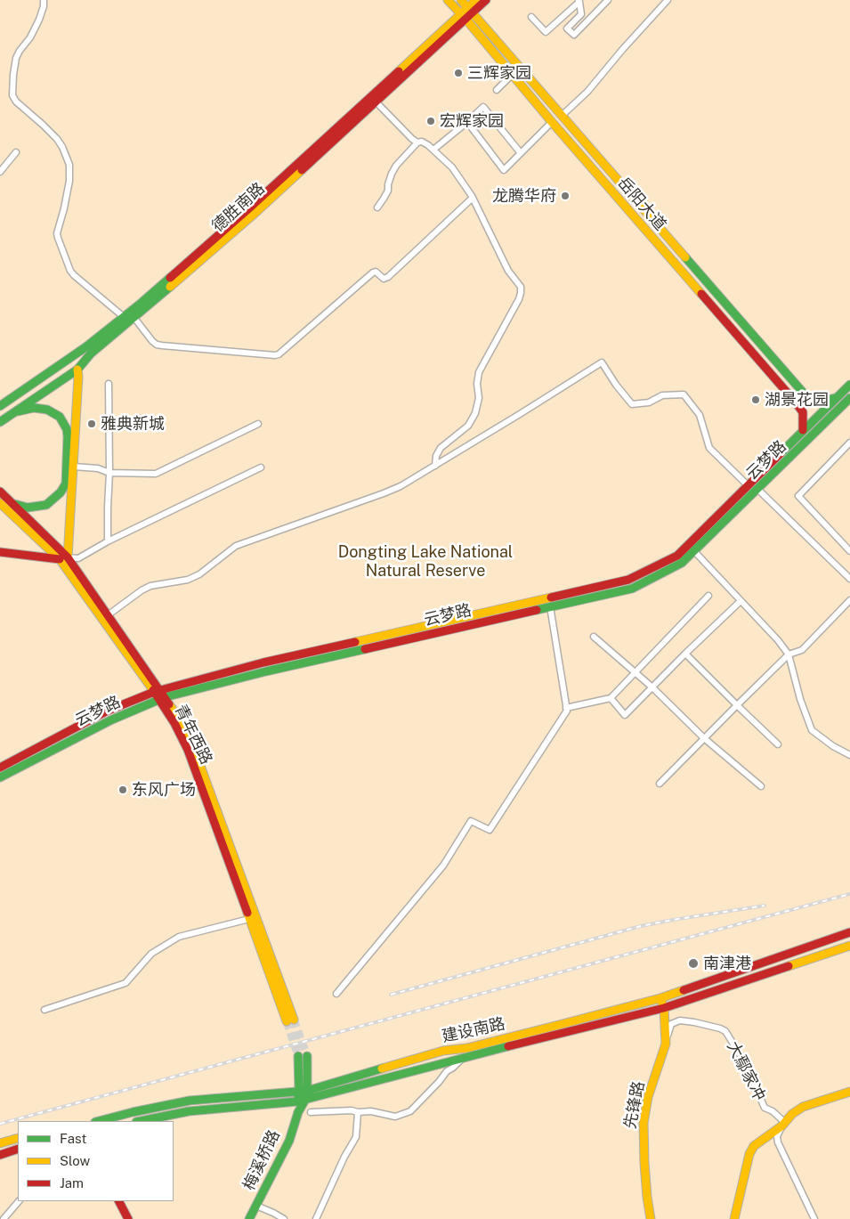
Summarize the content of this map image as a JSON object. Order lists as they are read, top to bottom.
{
  "streets": {
    "main road": [
      "岳阳大道",
      "德胜南路",
      "云梦路",
      "青年西路",
      "建设南路",
      "先锋路",
      "梅溪桥路"
    ],
    "street": ["大鄢家冲"]
  },
  "crossings": [
    ["岳阳大道", "德胜南路"],
    ["云梦路", "青年西路"],
    ["建设南路", "先锋路"],
    ["建设南路", "梅溪桥路"],
    ["大鄢家冲", "先锋路"]
  ],
  "parks": ["Dongting Lake National Natural Reserve"],
  "places": [
    "三辉家园",
    "宏辉家园",
    "龙腾华府",
    "湖景花园",
    "雅典新城",
    "东风广场",
    "南津港"
  ],
  "legend": ["Fast", "Slow", "Jam"]
}
